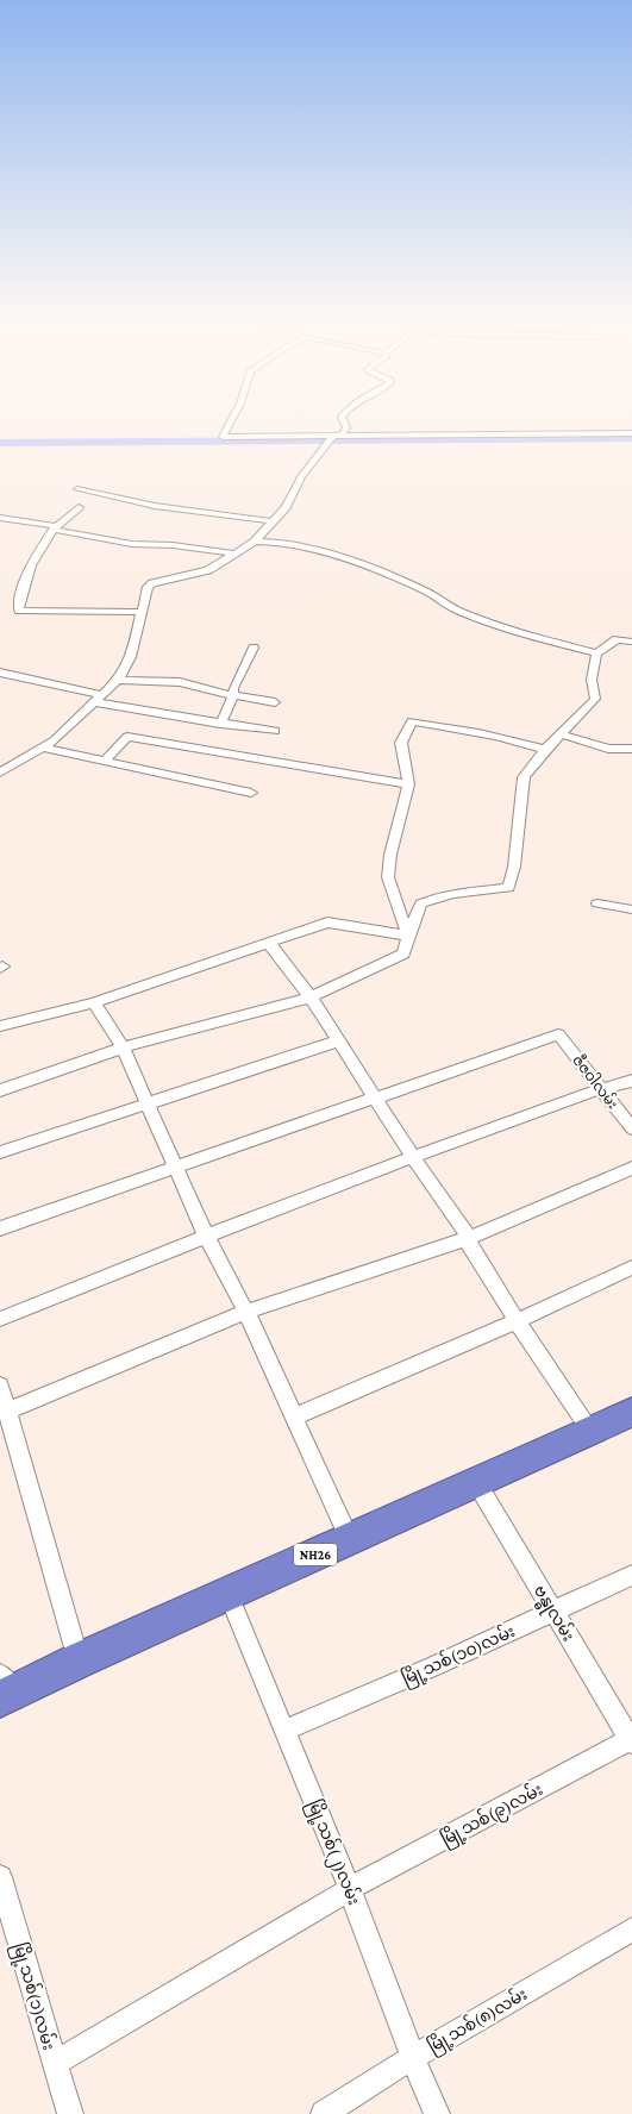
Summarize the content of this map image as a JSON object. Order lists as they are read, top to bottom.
{
  "streets": {
    "highway": ["NH26"],
    "street": [
      "ဇီဇဝါလမ်း",
      "ဗန္ဓုလမ်း",
      "မြို့သစ်(၁၀)လမ်း",
      "မြို့သစ်(၉)လမ်း",
      "မြို့သစ်(၂)လမ်း",
      "မြို့သစ်(၁)လမ်း",
      "မြို့သစ်(၈)လမ်း"
    ]
  },
  "crossings": [
    ["NH26", "ဗန္ဓုလမ်း"],
    ["NH26", "မြို့သစ်(၂)လမ်း"],
    ["ဗန္ဓုလမ်း", "မြို့သစ်(၁၀)လမ်း"],
    ["ဗန္ဓုလမ်း", "မြို့သစ်(၉)လမ်း"],
    ["မြို့သစ်(၁၀)လမ်း", "မြို့သစ်(၂)လမ်း"],
    ["မြို့သစ်(၉)လမ်း", "မြို့သစ်(၂)လမ်း"],
    ["မြို့သစ်(၉)လမ်း", "မြို့သစ်(၁)လမ်း"],
    ["မြို့သစ်(၂)လမ်း", "မြို့သစ်(၈)လမ်း"]
  ]
}
